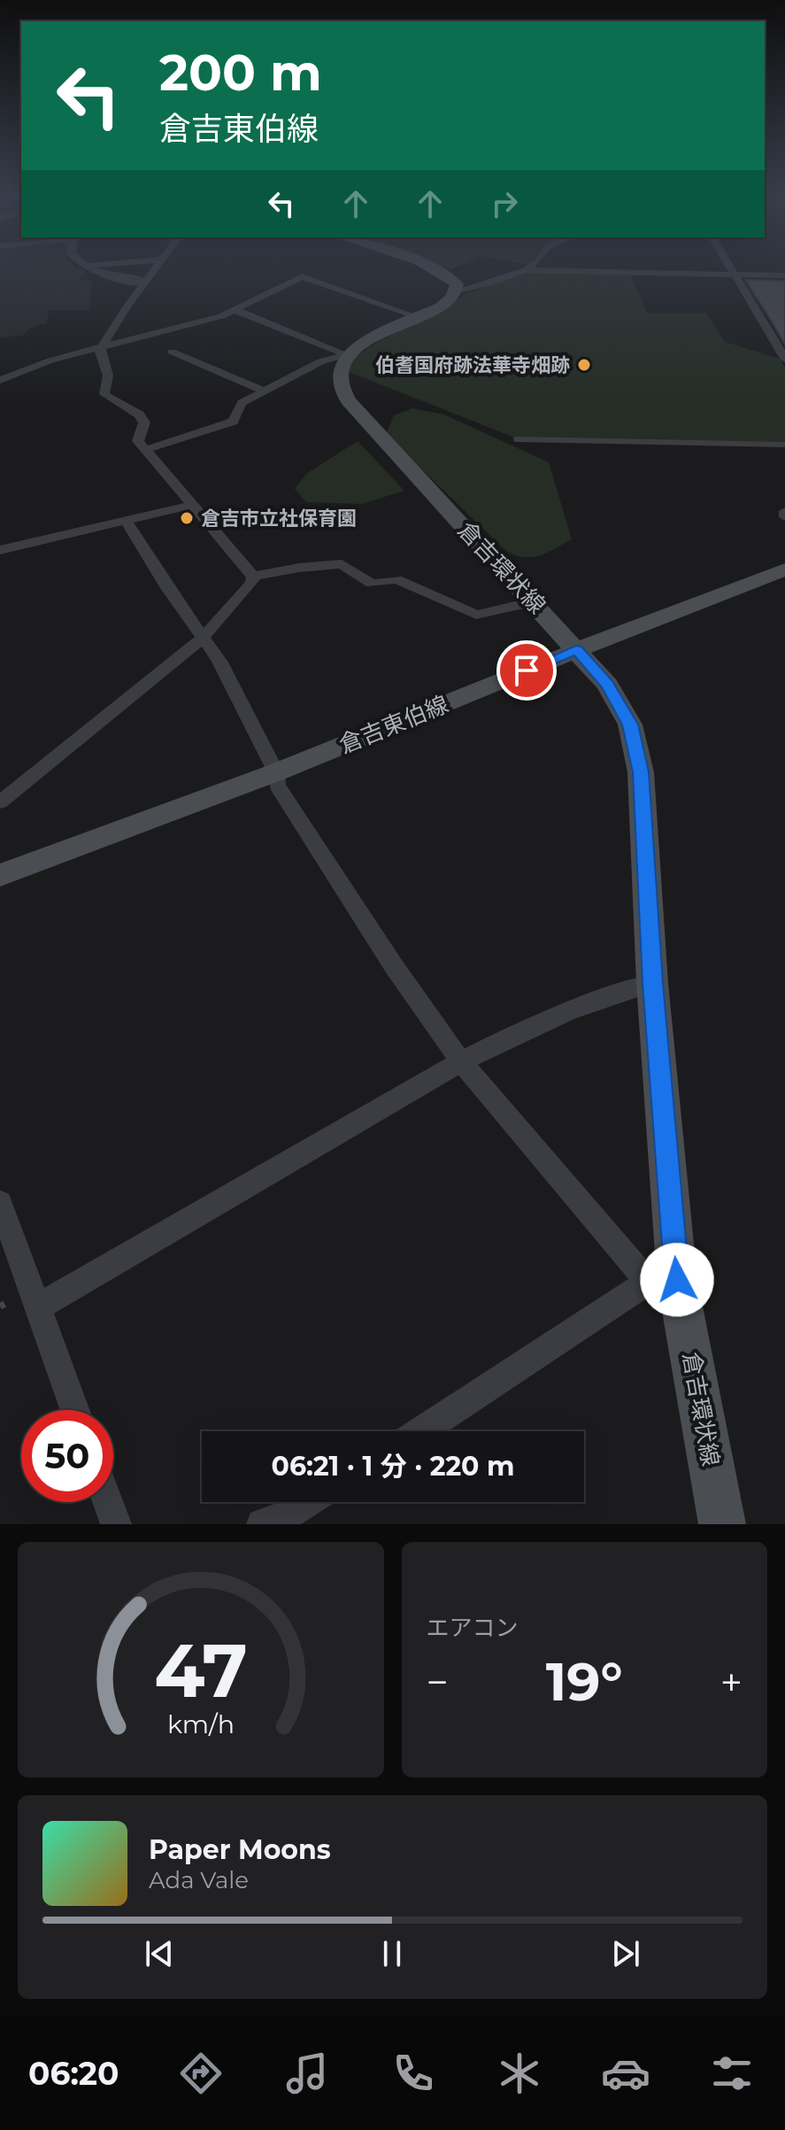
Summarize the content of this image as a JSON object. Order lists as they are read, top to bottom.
{
  "streets": {
    "main road": ["倉吉環状線", "倉吉東伯線"]
  },
  "crossings": [
    ["倉吉環状線", "倉吉東伯線"]
  ],
  "places": ["伯耆国府跡法華寺畑跡", "倉吉市立社保育園"],
  "page": {
    "turn": ["200 m", "倉吉東伯線"],
    "limit": "50",
    "trip": "06:21 · 1 分 · 220 m",
    "tile": "エアコン",
    "heat": ["−", "19°", "+"],
    "song": ["Paper Moons", "Ada Vale"],
    "tabs": "06:20",
    "gauge": ["47", "km/h"]
  }
}
